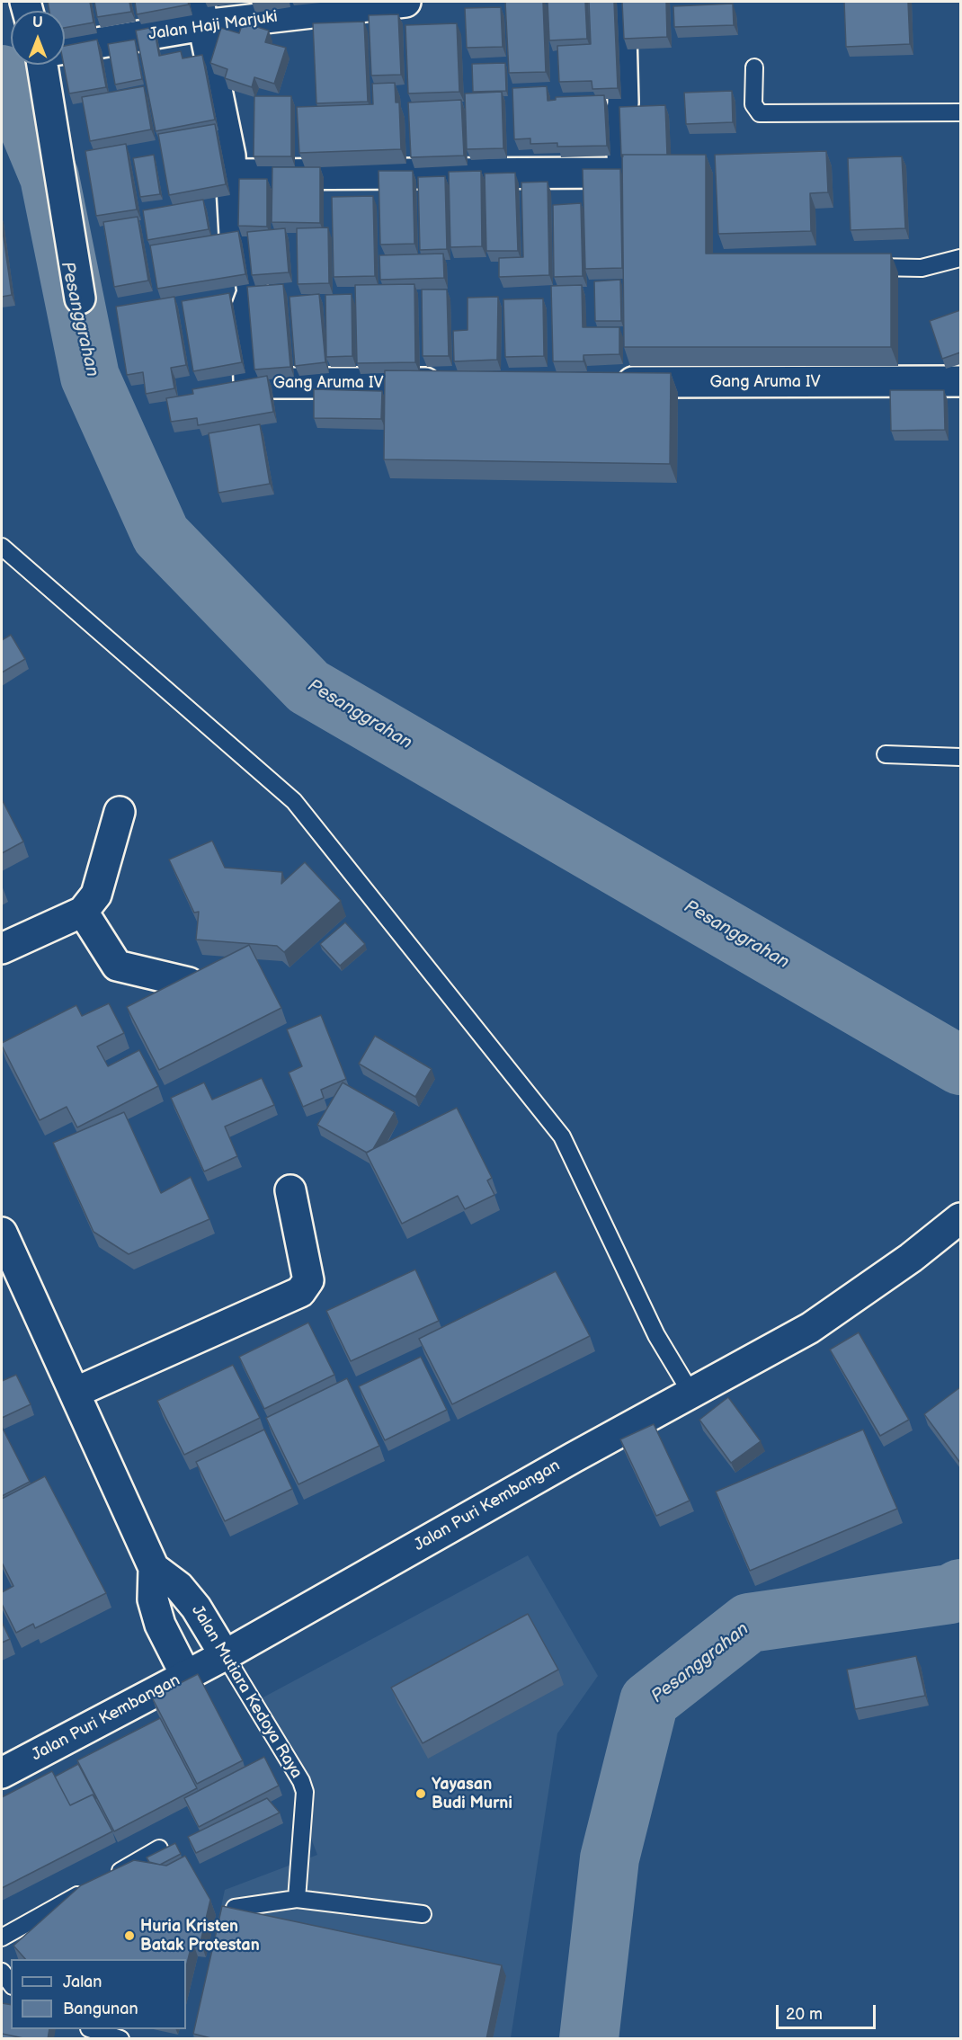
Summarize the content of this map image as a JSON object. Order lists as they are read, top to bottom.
{
  "streets": {
    "street": [
      "Jalan Haji Marjuki",
      "Gang Aruma IV",
      "Jalan Puri Kembangan",
      "Jalan Mutiara Kedoya Raya"
    ]
  },
  "crossings": [
    ["Jalan Haji Marjuki", "Gang Aruma IV"],
    ["Jalan Puri Kembangan", "Jalan Mutiara Kedoya Raya"]
  ],
  "water": ["Pesanggrahan"],
  "places": ["Yayasan Budi Murni", "Huria Kristen Batak Protestan"],
  "legend": ["Jalan", "Bangunan"],
  "scale_bar": "20 m",
  "north": "top"
}
